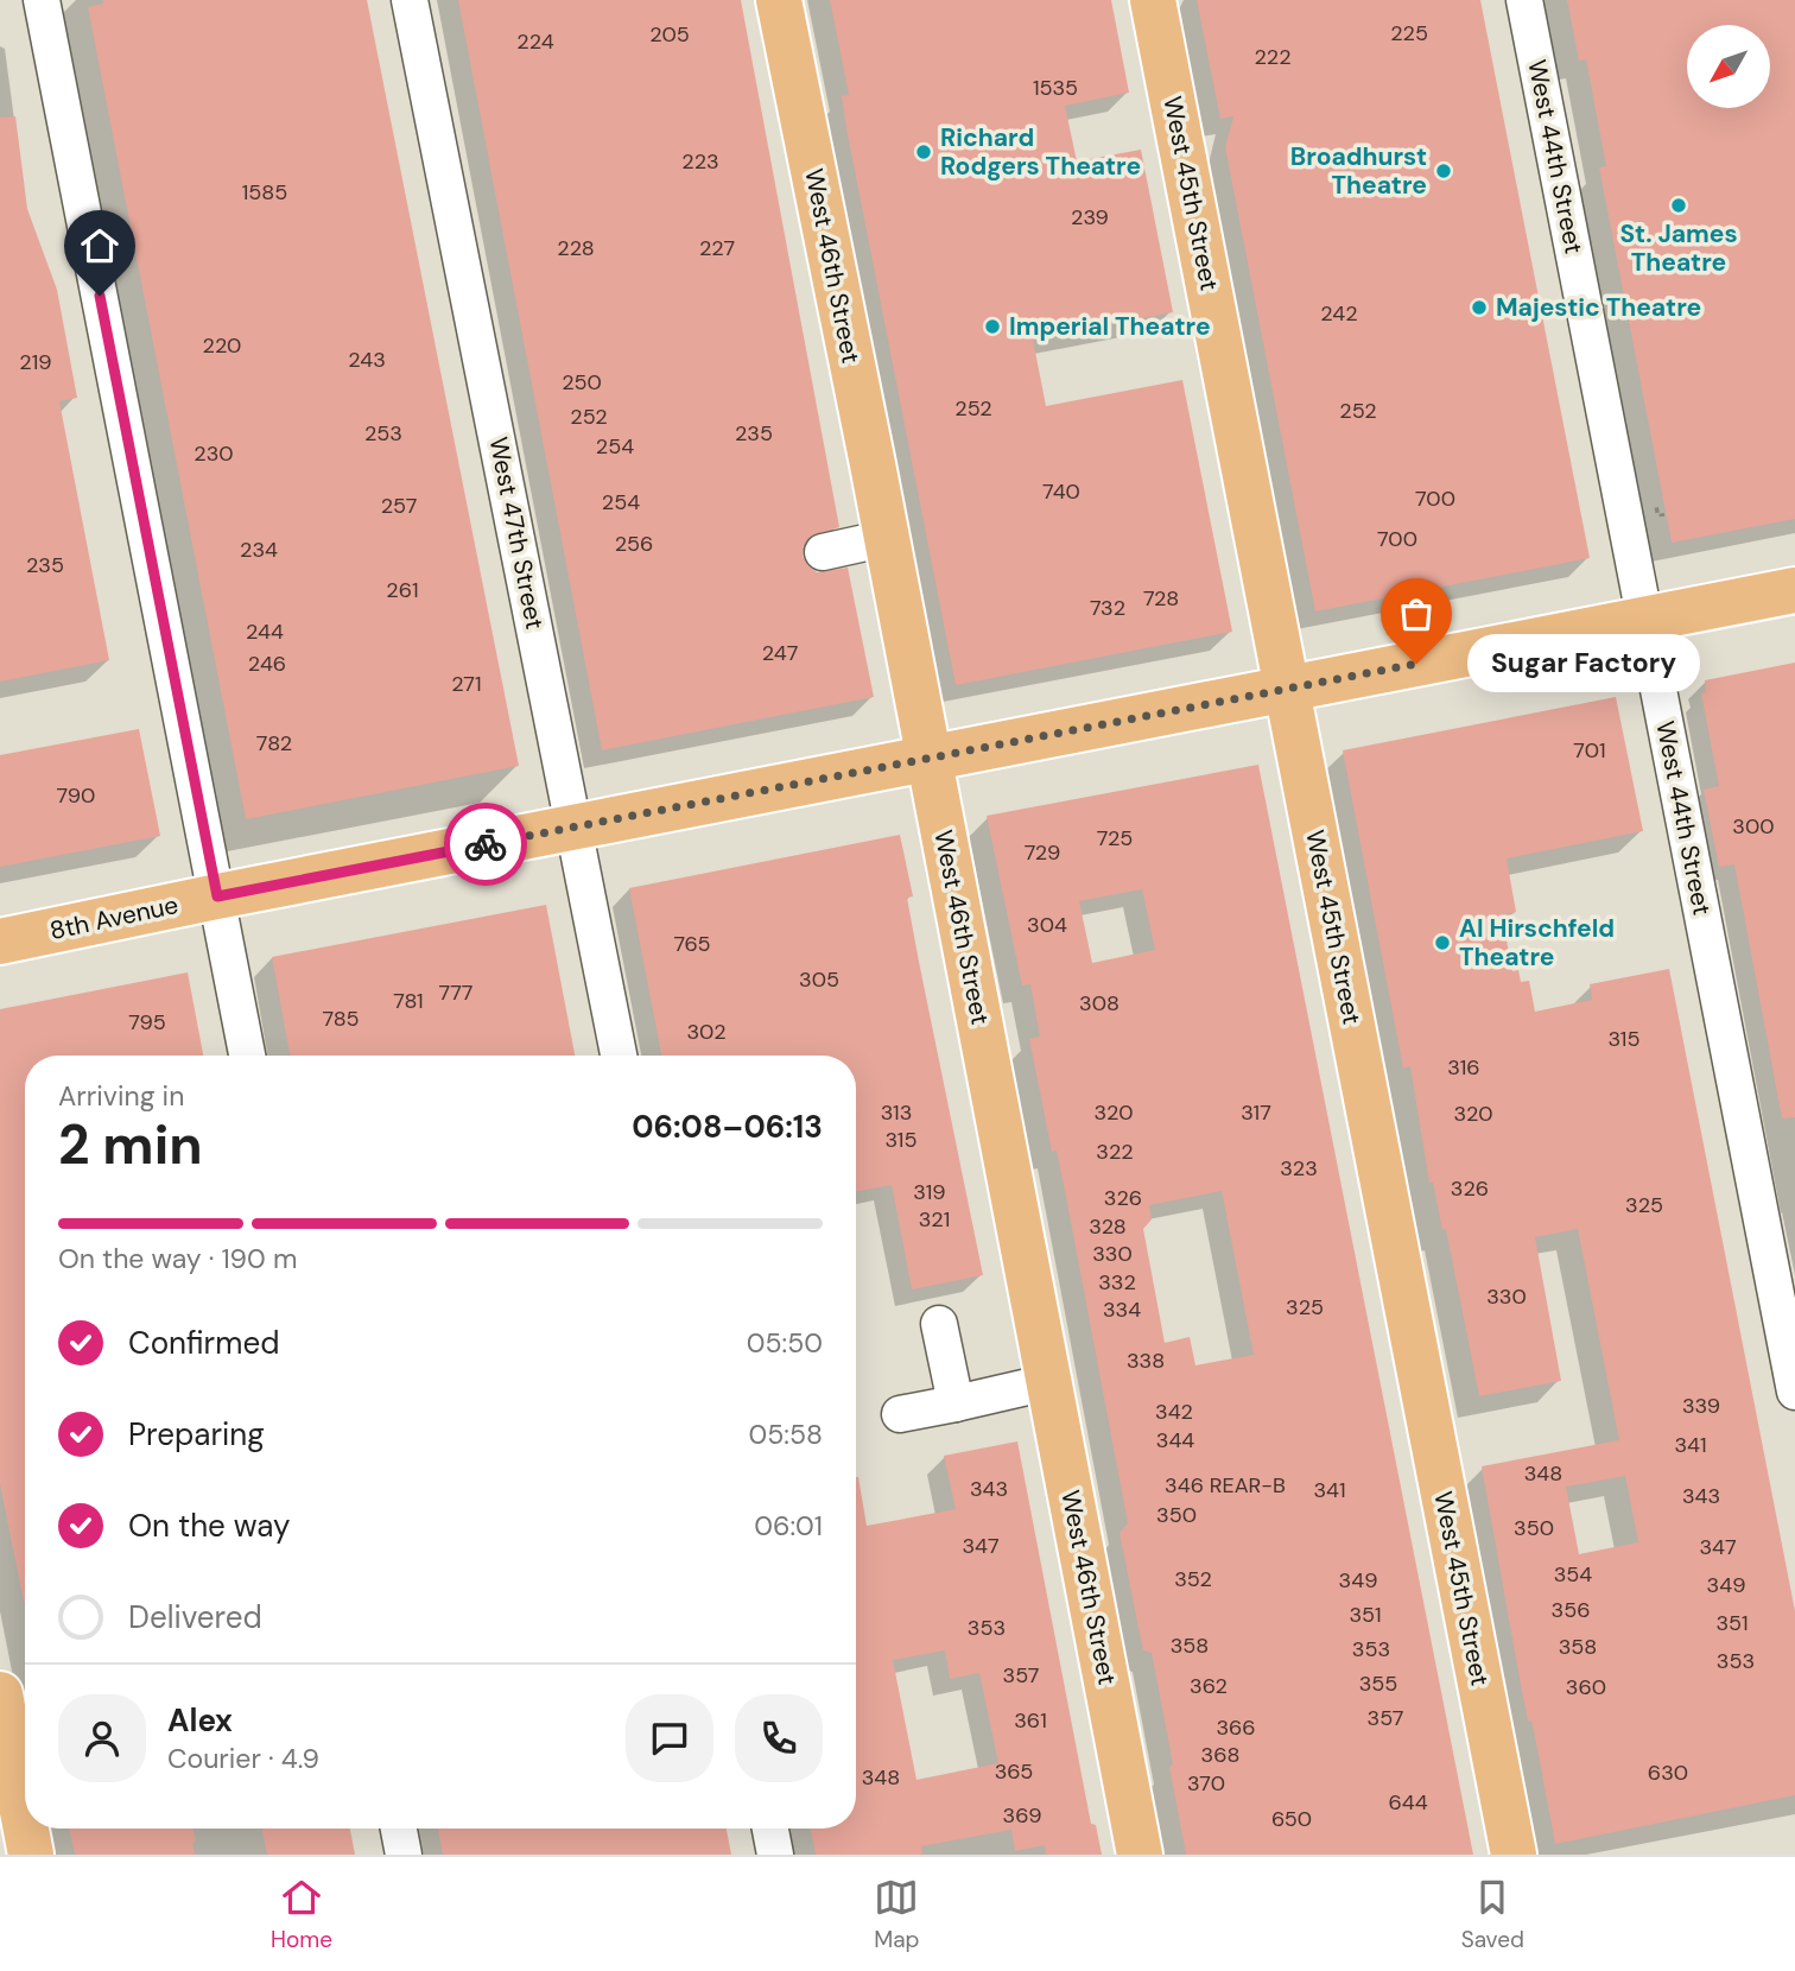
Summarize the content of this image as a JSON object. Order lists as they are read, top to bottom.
{
  "streets": {
    "main road": ["West 45th Street", "West 46th Street", "8th Avenue"],
    "street": ["West 44th Street", "West 47th Street"]
  },
  "crossings": [
    ["West 44th Street", "8th Avenue"],
    ["West 45th Street", "8th Avenue"],
    ["West 46th Street", "8th Avenue"],
    ["West 47th Street", "8th Avenue"]
  ],
  "places": [
    "Richard Rodgers Theatre",
    "Broadhurst Theatre",
    "St. James Theatre",
    "Majestic Theatre",
    "Imperial Theatre",
    "Sugar Factory",
    "Al Hirschfeld Theatre"
  ],
  "house_numbers": [
    "225",
    "205",
    "224",
    "222",
    "1535",
    "223",
    "1585",
    "239",
    "228",
    "227",
    "242",
    "220",
    "243",
    "219",
    "250",
    "252",
    "252",
    "252",
    "253",
    "235",
    "254",
    "230",
    "740",
    "700",
    "254",
    "257",
    "700",
    "256",
    "234",
    "235",
    "261",
    "728",
    "732",
    "244",
    "247",
    "246",
    "271",
    "782",
    "701",
    "790",
    "300",
    "725",
    "729",
    "304",
    "765",
    "305",
    "777",
    "781",
    "308",
    "785",
    "795",
    "302",
    "315",
    "316",
    "313",
    "320",
    "317",
    "320",
    "315",
    "322",
    "323",
    "326",
    "319",
    "326",
    "325",
    "321",
    "328",
    "330",
    "332",
    "330",
    "325",
    "334",
    "338",
    "339",
    "342",
    "344",
    "341",
    "348",
    "346 REAR-B",
    "343",
    "341",
    "343",
    "350",
    "350",
    "347",
    "347",
    "354",
    "352",
    "349",
    "349",
    "356",
    "351",
    "351",
    "353",
    "358",
    "358",
    "353",
    "353",
    "357",
    "355",
    "362",
    "360",
    "357",
    "361",
    "366",
    "368",
    "365",
    "630",
    "348",
    "370",
    "644",
    "369",
    "650"
  ],
  "north": "bottom left",
  "page": {
    "bubble": "Sugar Factory",
    "heading": ["2 min", "Arriving in", "06:08–06:13"],
    "panel": ["Alex", "Courier · 4.9"],
    "bar": "On the way · 190 m",
    "list": [
      ["Confirmed", "05:50"],
      ["Preparing", "05:58"],
      ["On the way", "06:01"],
      "Delivered"
    ],
    "tabs": ["Home", "Map", "Saved"]
  }
}
